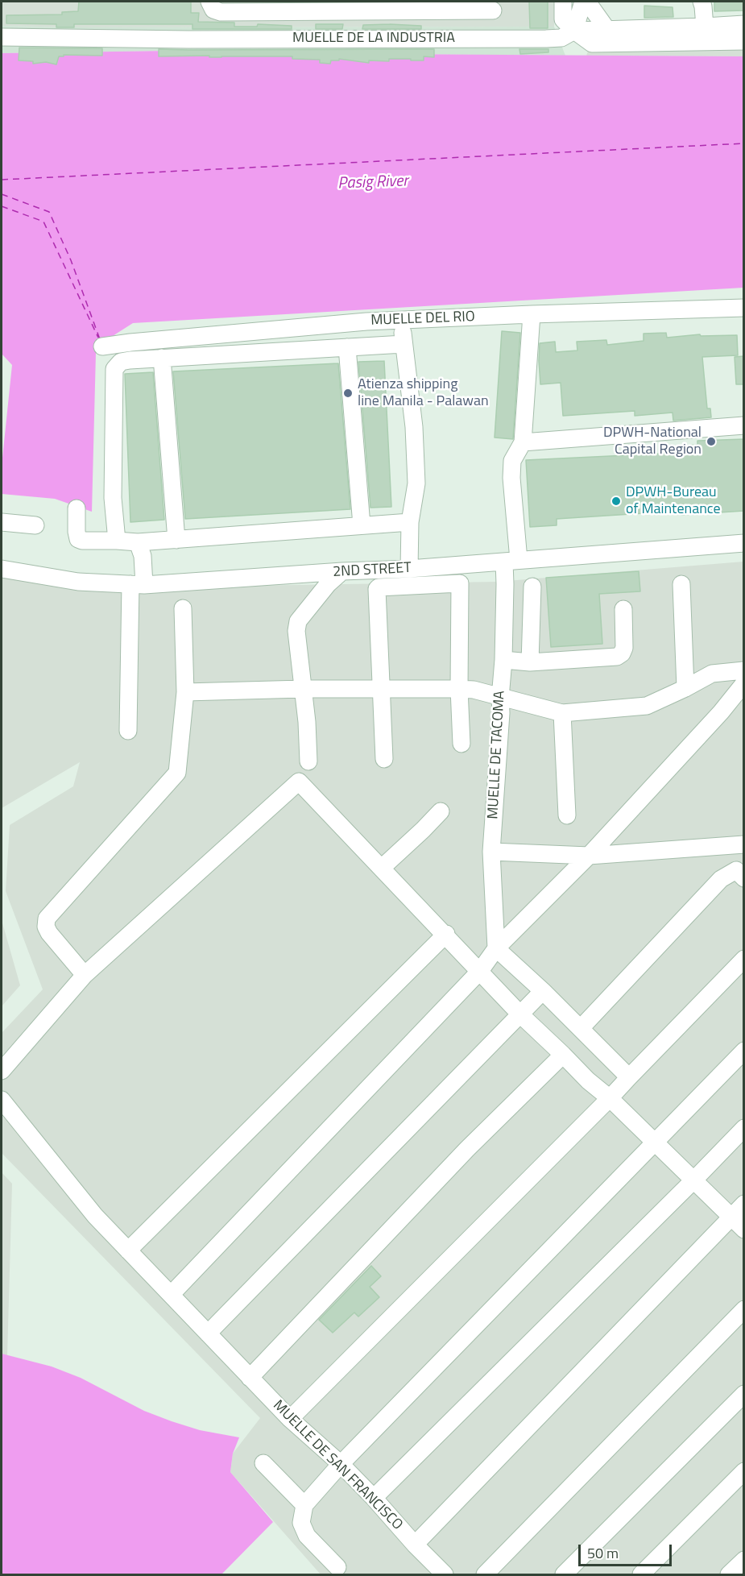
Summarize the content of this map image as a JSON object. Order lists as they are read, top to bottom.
{
  "streets": {
    "street": [
      "MUELLE DE LA INDUSTRIA",
      "MUELLE DEL RIO",
      "2ND STREET",
      "MUELLE DE TACOMA",
      "MUELLE DE SAN FRANCISCO"
    ]
  },
  "crossings": [
    ["2ND STREET", "MUELLE DE TACOMA"]
  ],
  "water": ["Pasig River"],
  "places": ["Atienza shipping line Manila - Palawan", "DPWH-National Capital Region", "DPWH-Bureau of Maintenance"],
  "scale_bar": "50 m"
}
